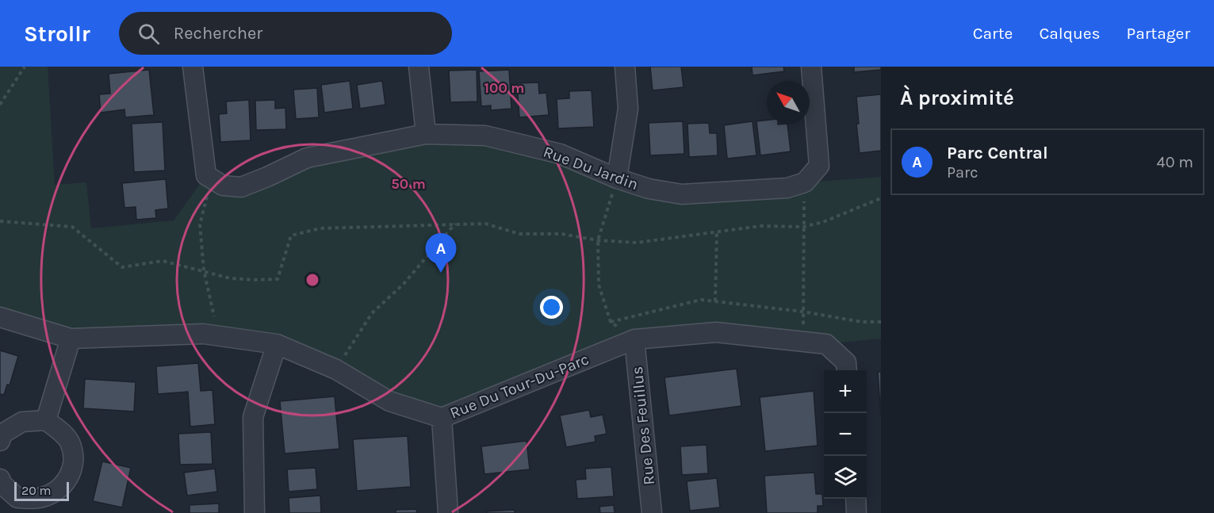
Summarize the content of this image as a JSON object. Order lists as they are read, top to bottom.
{
  "streets": {
    "street": ["Rue Du Jardin", "Rue Du Tour-Du-Parc", "Rue Des Feuillus"]
  },
  "crossings": [
    ["Rue Du Tour-Du-Parc", "Rue Des Feuillus"]
  ],
  "scale_bar": "20 m",
  "north": "top left",
  "page": {
    "header": "Strollr",
    "search": "Rechercher",
    "nav": ["Carte", "Calques", "Partager"],
    "heading": "À proximité",
    "list": [
      {
        "mark": "A",
        "name": "Parc Central",
        "note": "Parc",
        "value": "40 m"
      }
    ],
    "pins": "A",
    "map_buttons": ["+", "−"],
    "scale": "20 m"
  },
  "rings": ["100 m", "50 m"]
}
